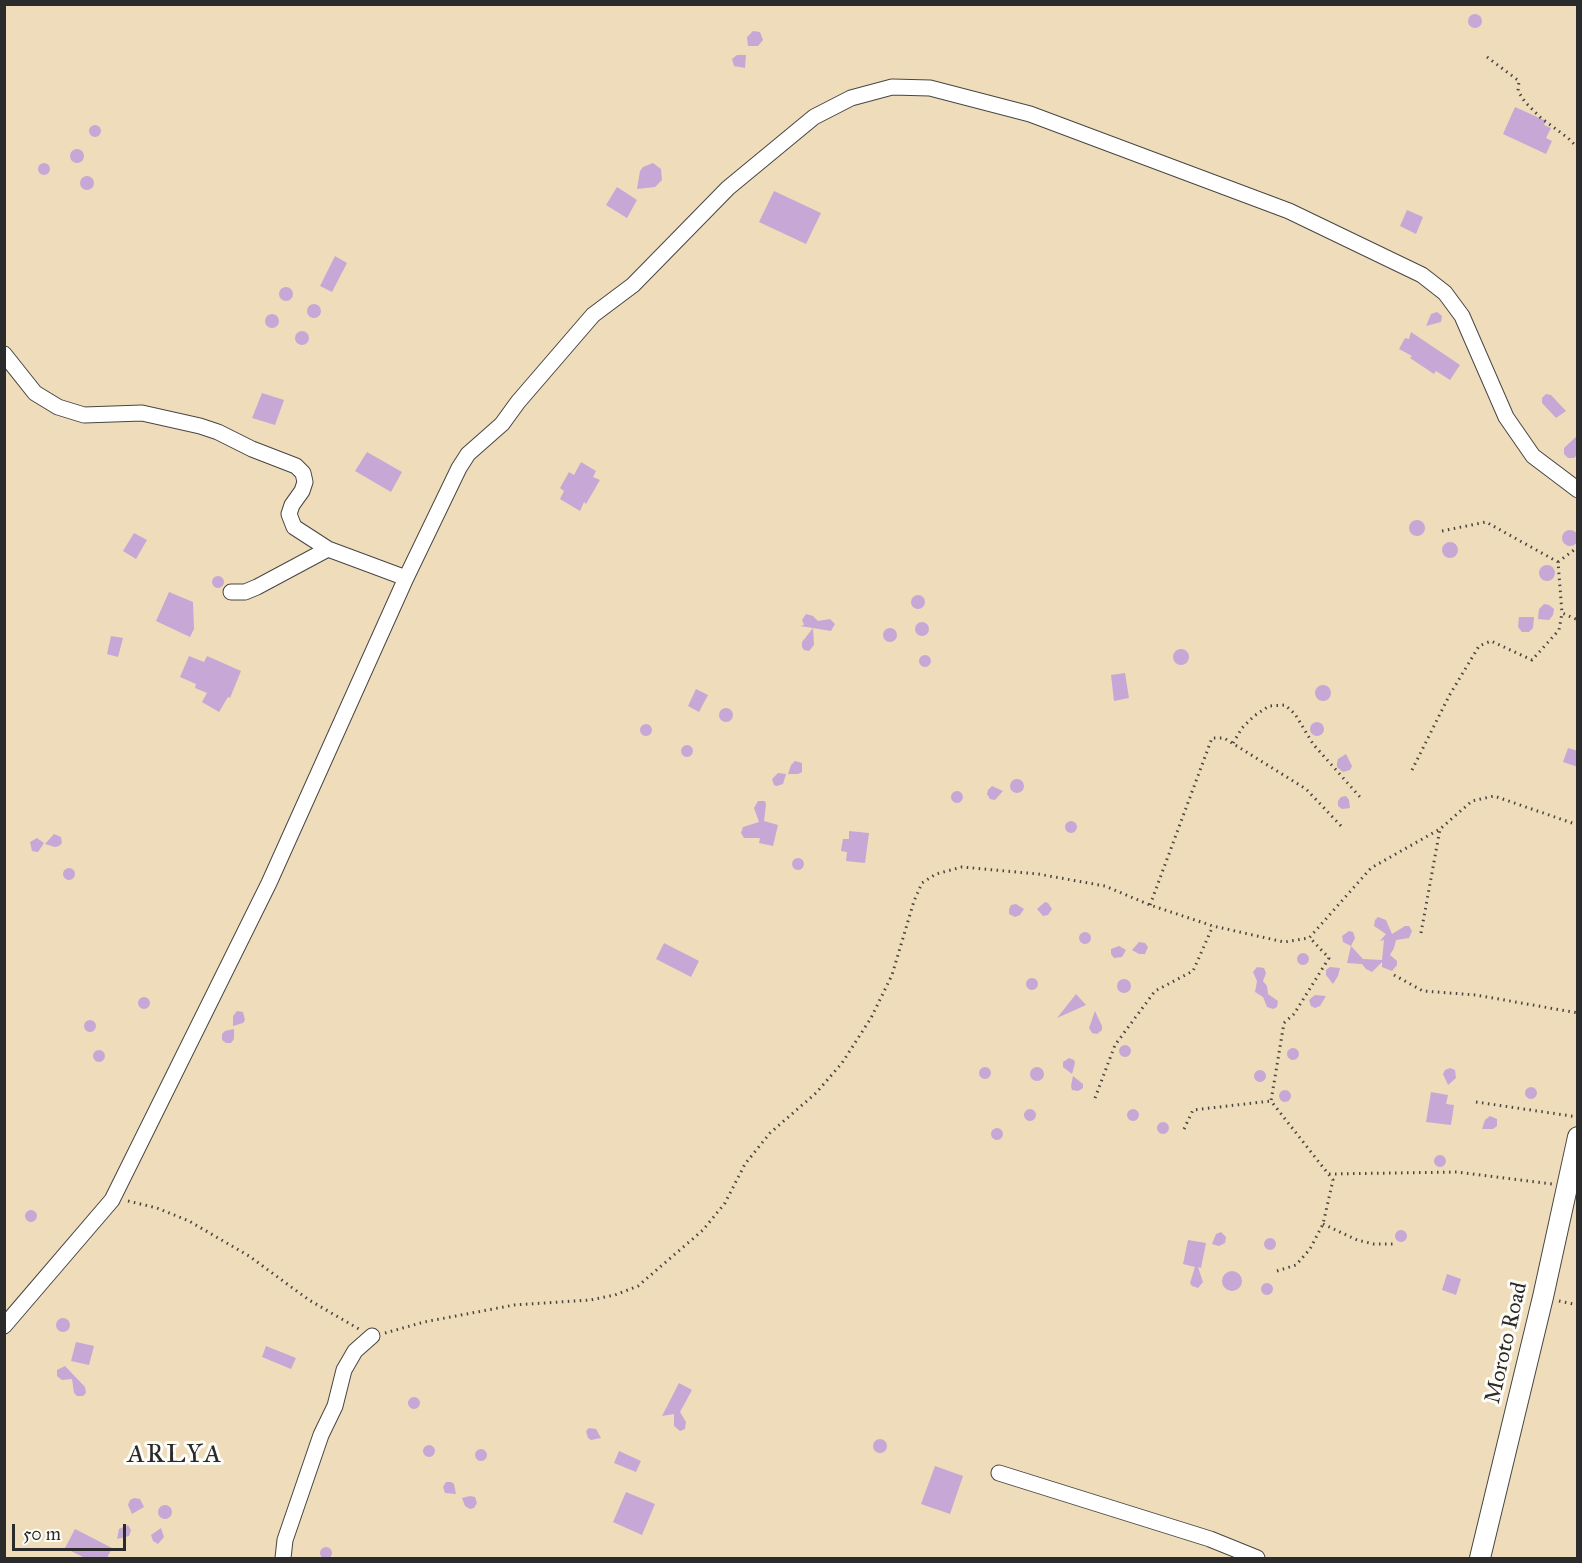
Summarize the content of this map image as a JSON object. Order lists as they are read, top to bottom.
{
  "streets": {
    "main road": ["Moroto Road"]
  },
  "districts": ["ARLYA"],
  "scale_bar": "50 m"
}
